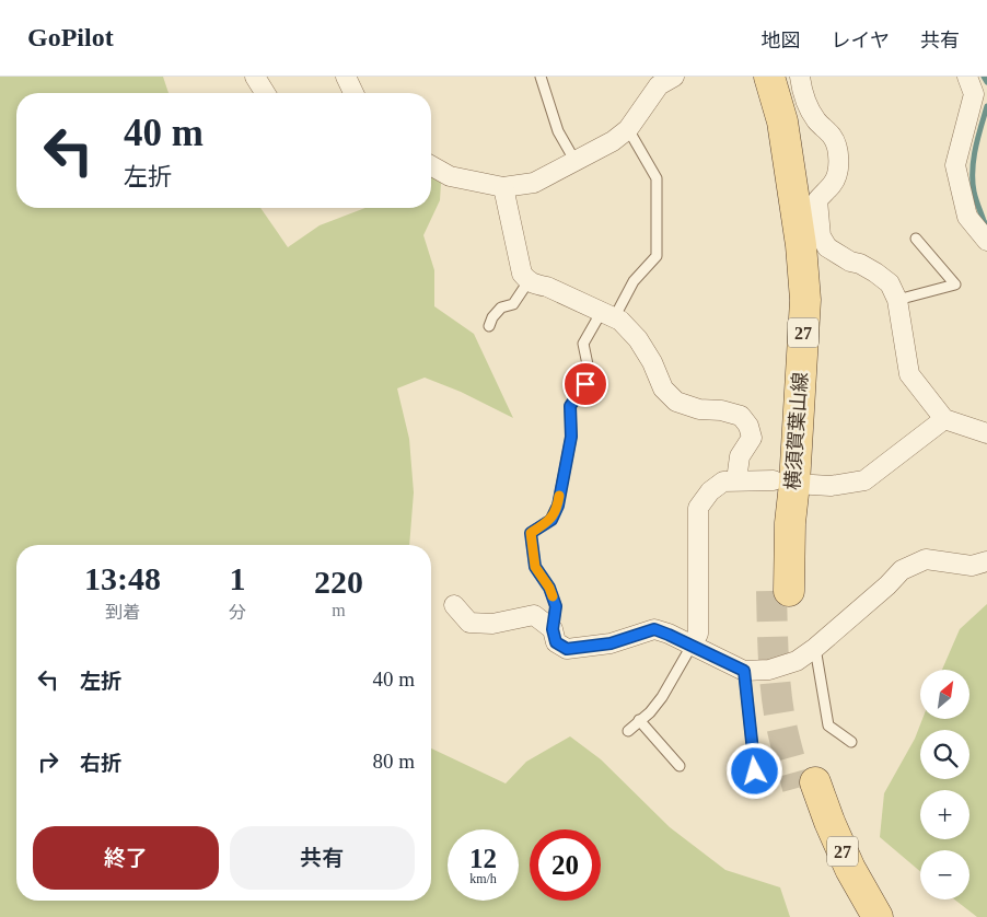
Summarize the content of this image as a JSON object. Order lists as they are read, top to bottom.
{
  "streets": {
    "main road": ["27", "横須賀葉山線"]
  },
  "north": "top right",
  "page": {
    "header": "GoPilot",
    "nav": ["地図", "レイヤ", "共有"],
    "turn": ["40 m", "左折"],
    "eta": [
      "13:48",
      "到着",
      "1",
      "分",
      "220",
      "m"
    ],
    "list": [
      {
        "name": "左折",
        "value": "40 m"
      },
      {
        "name": "右折",
        "value": "80 m"
      }
    ],
    "map_buttons": ["+", "−"],
    "buttons": ["終了", "共有"],
    "speed": "12 km/h",
    "limit": "20"
  }
}
